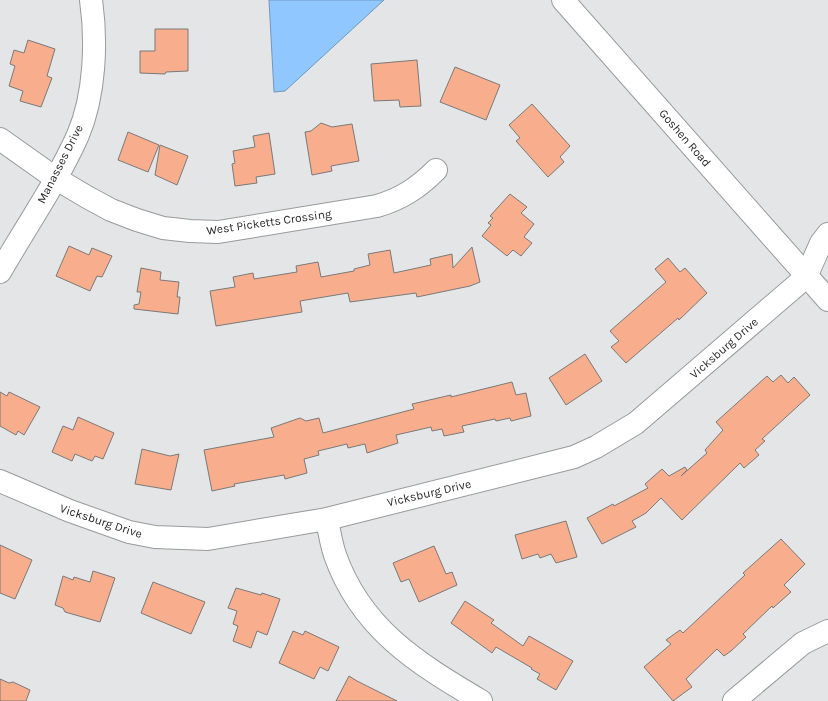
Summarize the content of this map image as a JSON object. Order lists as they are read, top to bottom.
{
  "streets": {
    "street": [
      "Goshen Road",
      "Manasses Drive",
      "West Picketts Crossing",
      "Vicksburg Drive"
    ]
  },
  "crossings": [
    ["Goshen Road", "Vicksburg Drive"],
    ["Manasses Drive", "West Picketts Crossing"]
  ]
}
